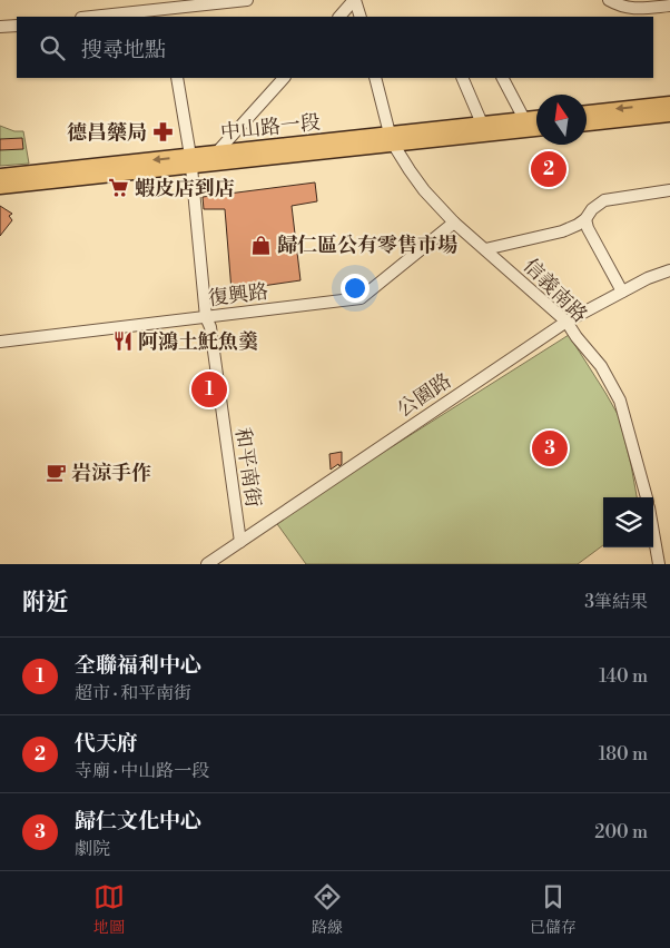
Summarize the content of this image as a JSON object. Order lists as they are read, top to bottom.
{
  "streets": {
    "main road": ["中山路一段"],
    "street": [
      "信義南路",
      "復興路",
      "公園路",
      "和平南街"
    ]
  },
  "crossings": [
    ["中山路一段", "信義南路"],
    ["中山路一段", "和平南街"],
    ["信義南路", "復興路"],
    ["信義南路", "公園路"],
    ["復興路", "和平南街"],
    ["公園路", "和平南街"]
  ],
  "places": {
    "pharmacy": ["德昌藥局"],
    "supermarket": ["蝦皮店到店"],
    "shop": ["歸仁區公有零售市場"],
    "restaurant": ["阿鴻土魠魚羹"],
    "cafe": ["岩涼手作"]
  },
  "north": "top",
  "page": {
    "search": "搜尋地點",
    "pins": ["2", "1", "3"],
    "heading": ["附近", "3筆結果"],
    "list": [
      {
        "mark": "1",
        "name": "全聯福利中心",
        "note": "超市 · 和平南街",
        "value": "140 m"
      },
      {
        "mark": "2",
        "name": "代天府",
        "note": "寺廟 · 中山路一段",
        "value": "180 m"
      },
      {
        "mark": "3",
        "name": "歸仁文化中心",
        "note": "劇院",
        "value": "200 m"
      }
    ],
    "nav": ["地圖", "路線", "已儲存"]
  }
}
